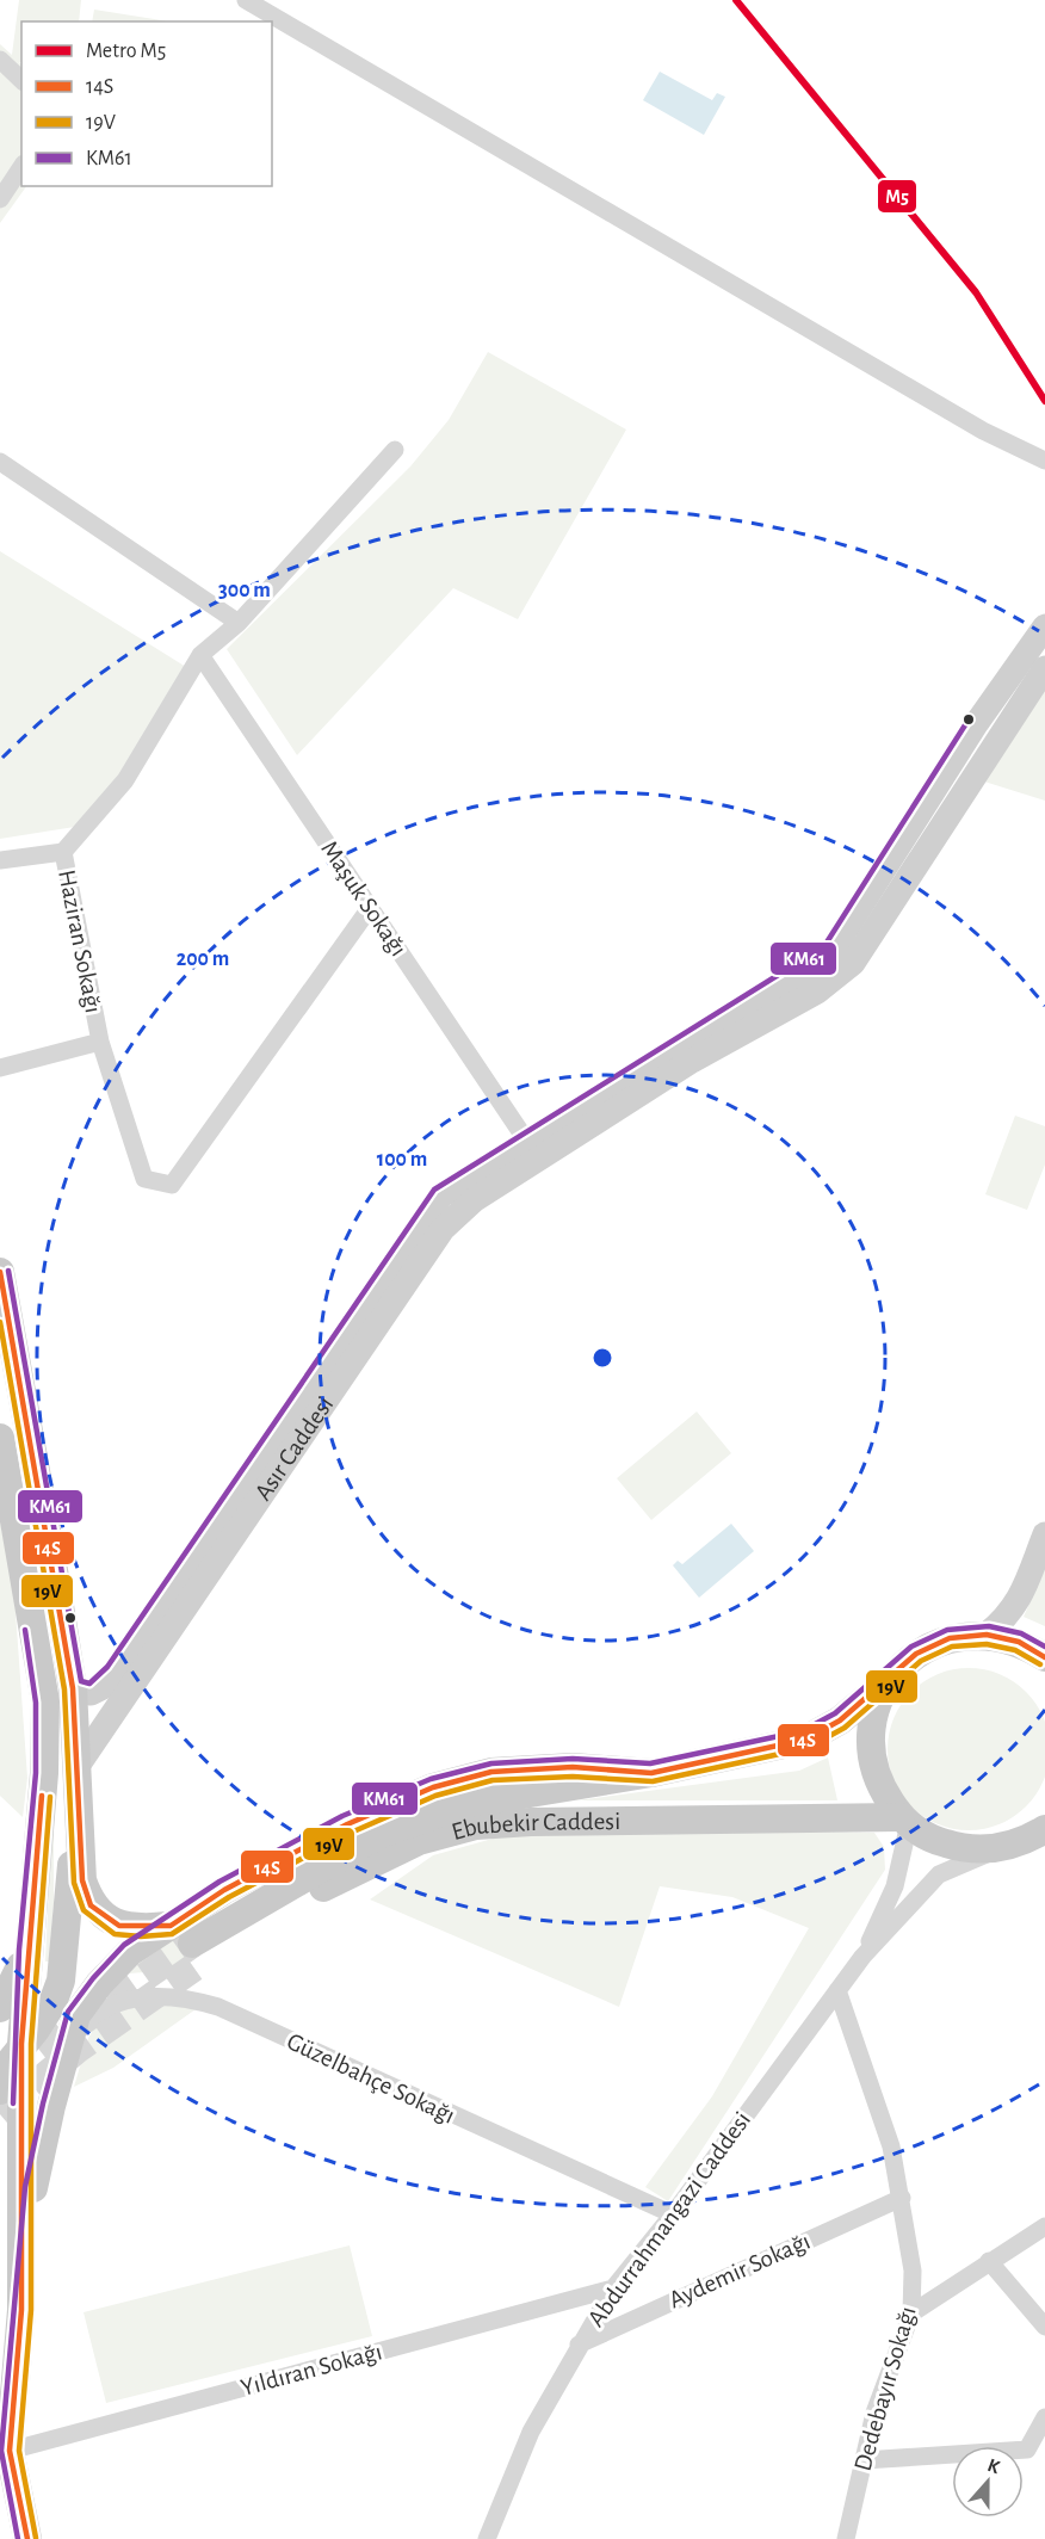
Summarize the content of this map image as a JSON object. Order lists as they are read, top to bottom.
{
  "streets": {
    "main road": ["Ebubekir Caddesi"],
    "street": [
      "Maşuk Sokağı",
      "Haziran Sokağı",
      "Asır Caddesi",
      "Güzelbahçe Sokağı",
      "Abdurrahmangazi Caddesi",
      "Aydemir Sokağı",
      "Yıldıran Sokağı",
      "Dedebayır Sokağı"
    ]
  },
  "crossings": [
    ["Maşuk Sokağı", "Haziran Sokağı"],
    ["Maşuk Sokağı", "Asır Caddesi"],
    ["Ebubekir Caddesi", "Abdurrahmangazi Caddesi"],
    ["Güzelbahçe Sokağı", "Abdurrahmangazi Caddesi"],
    ["Abdurrahmangazi Caddesi", "Aydemir Sokağı"],
    ["Abdurrahmangazi Caddesi", "Yıldıran Sokağı"],
    ["Abdurrahmangazi Caddesi", "Dedebayır Sokağı"],
    ["Aydemir Sokağı", "Dedebayır Sokağı"]
  ],
  "lines": [
    "metro line M5",
    "transit line KM61",
    "transit line 14S",
    "transit line 19V"
  ],
  "legend": [
    "Metro M5",
    "14S",
    "19V",
    "KM61"
  ],
  "north": "top",
  "rings": ["300 m", "200 m", "100 m"]
}
